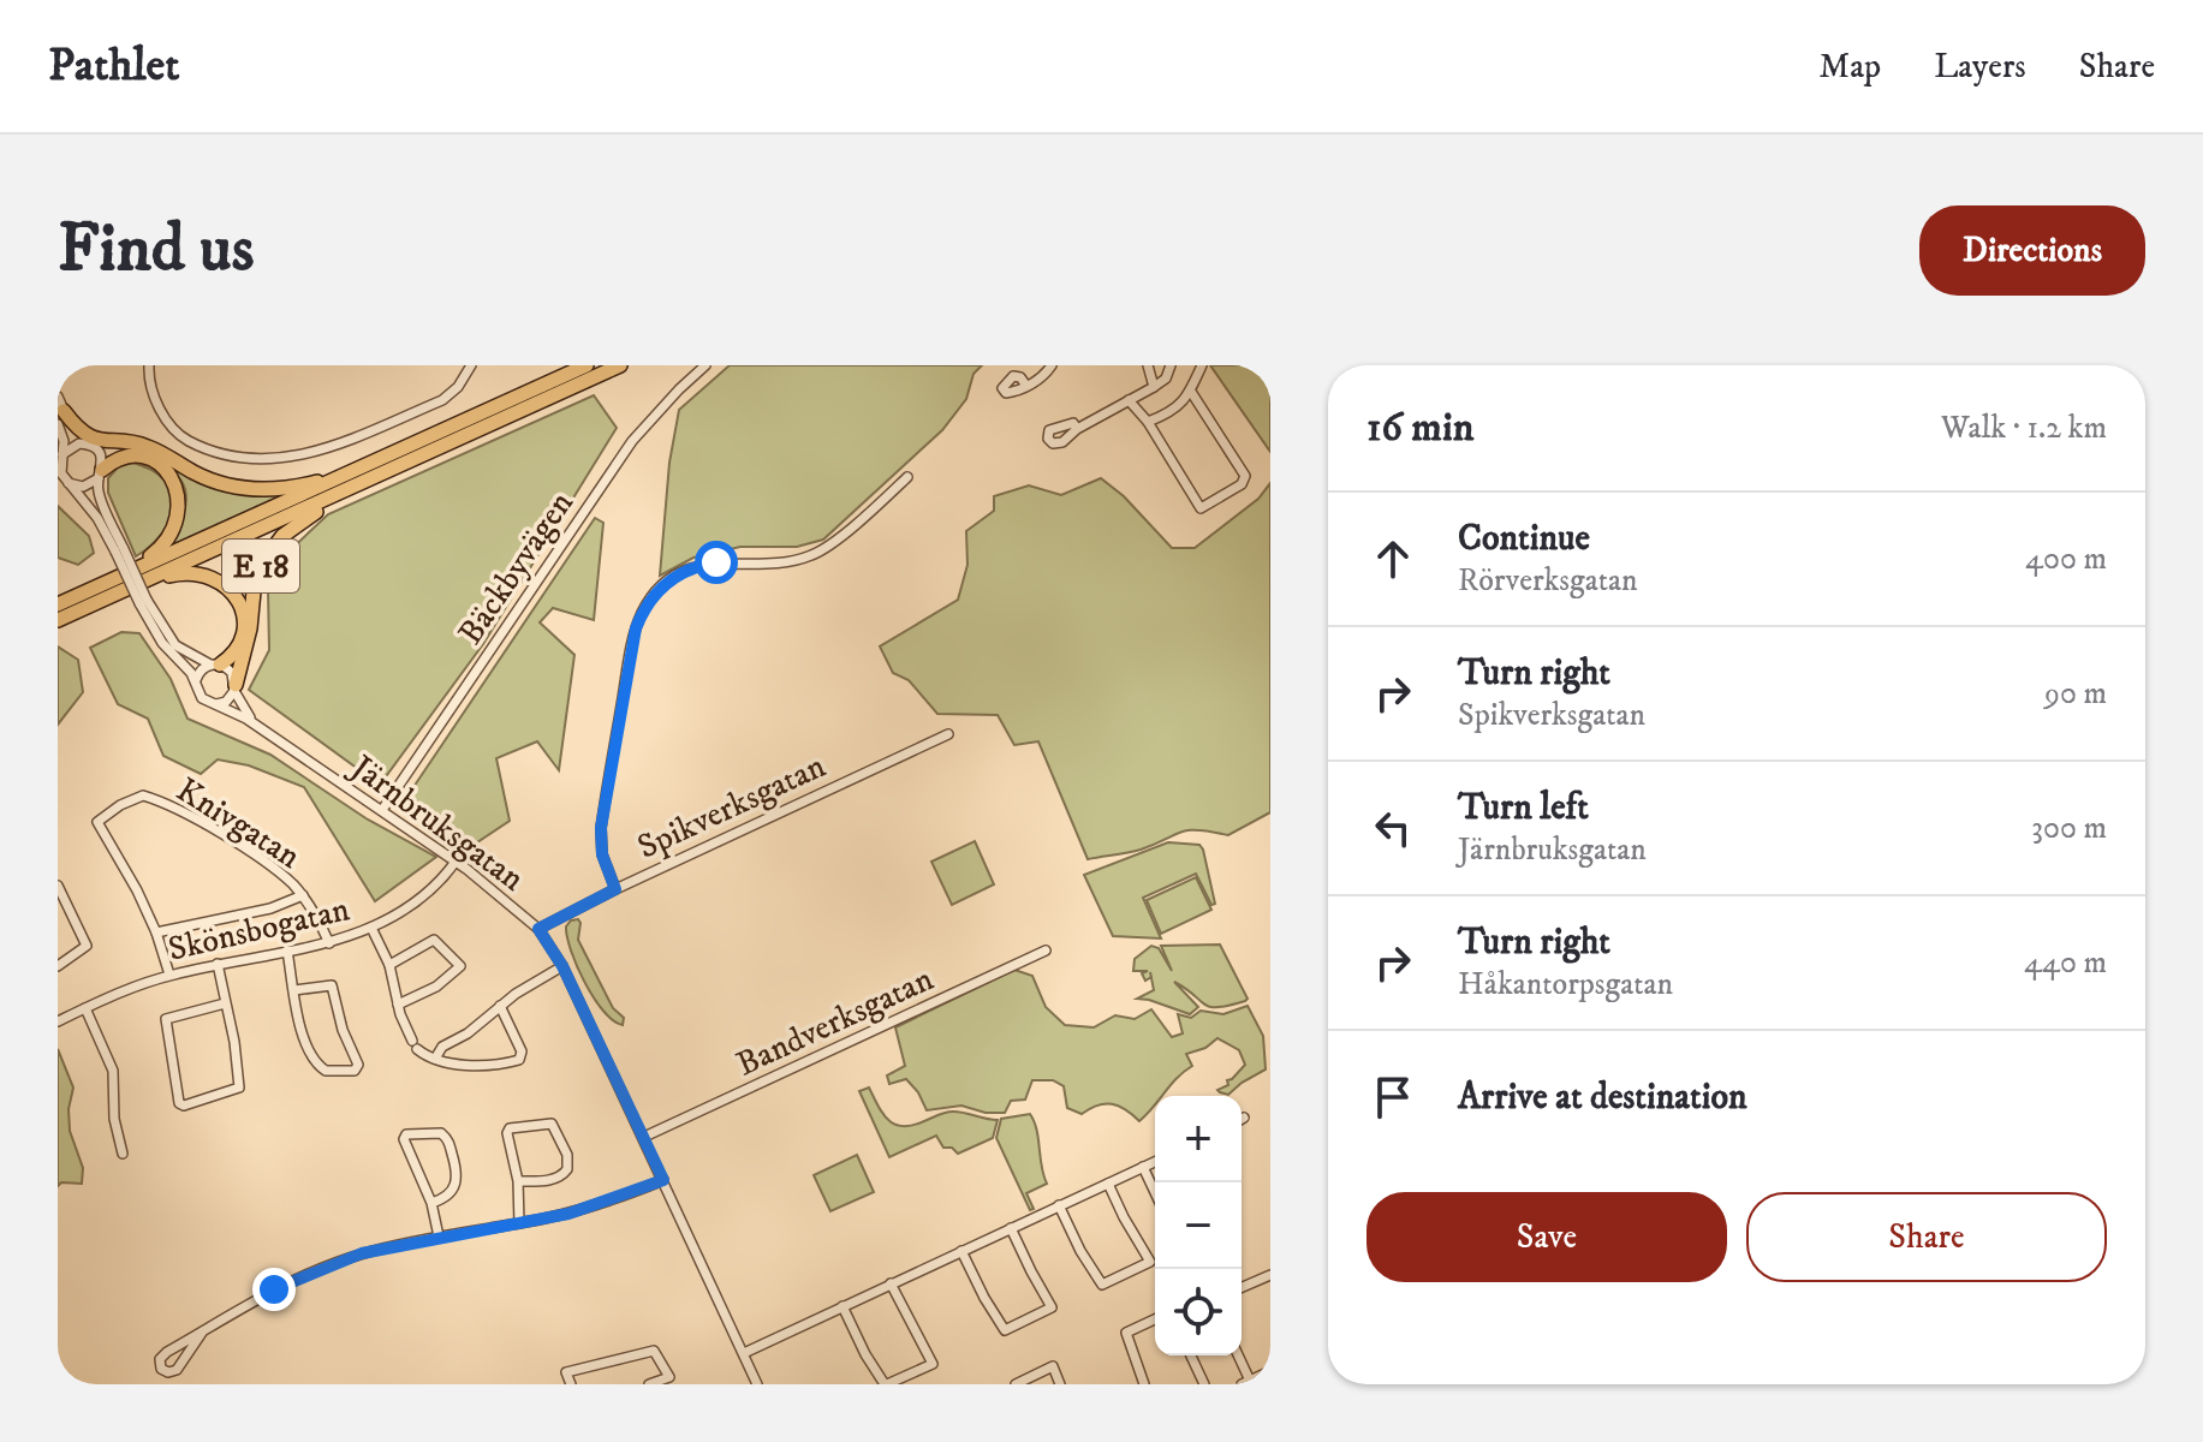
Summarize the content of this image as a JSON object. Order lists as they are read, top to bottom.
{
  "streets": {
    "highway": ["E 18"],
    "street": [
      "Bäckbyvägen",
      "Spikverksgatan",
      "Knivgatan",
      "Järnbruksgatan",
      "Skönsbogatan",
      "Bandverksgatan"
    ]
  },
  "crossings": [
    ["E 18", "Järnbruksgatan"],
    ["Bäckbyvägen", "Järnbruksgatan"],
    ["Spikverksgatan", "Järnbruksgatan"],
    ["Knivgatan", "Skönsbogatan"],
    ["Järnbruksgatan", "Skönsbogatan"],
    ["Järnbruksgatan", "Bandverksgatan"]
  ],
  "page": {
    "header": "Pathlet",
    "nav": ["Map", "Layers", "Share"],
    "buttons": [
      "Directions",
      ["Save", "Share"]
    ],
    "title": "Find us",
    "heading": ["16 min", "Walk · 1.2 km"],
    "list": [
      ["Continue", "Rörverksgatan", "400 m"],
      ["Turn right", "Spikverksgatan", "90 m"],
      ["Turn left", "Järnbruksgatan", "300 m"],
      ["Turn right", "Håkantorpsgatan", "440 m"],
      "Arrive at destination"
    ],
    "map_buttons": ["+", "−"]
  }
}
